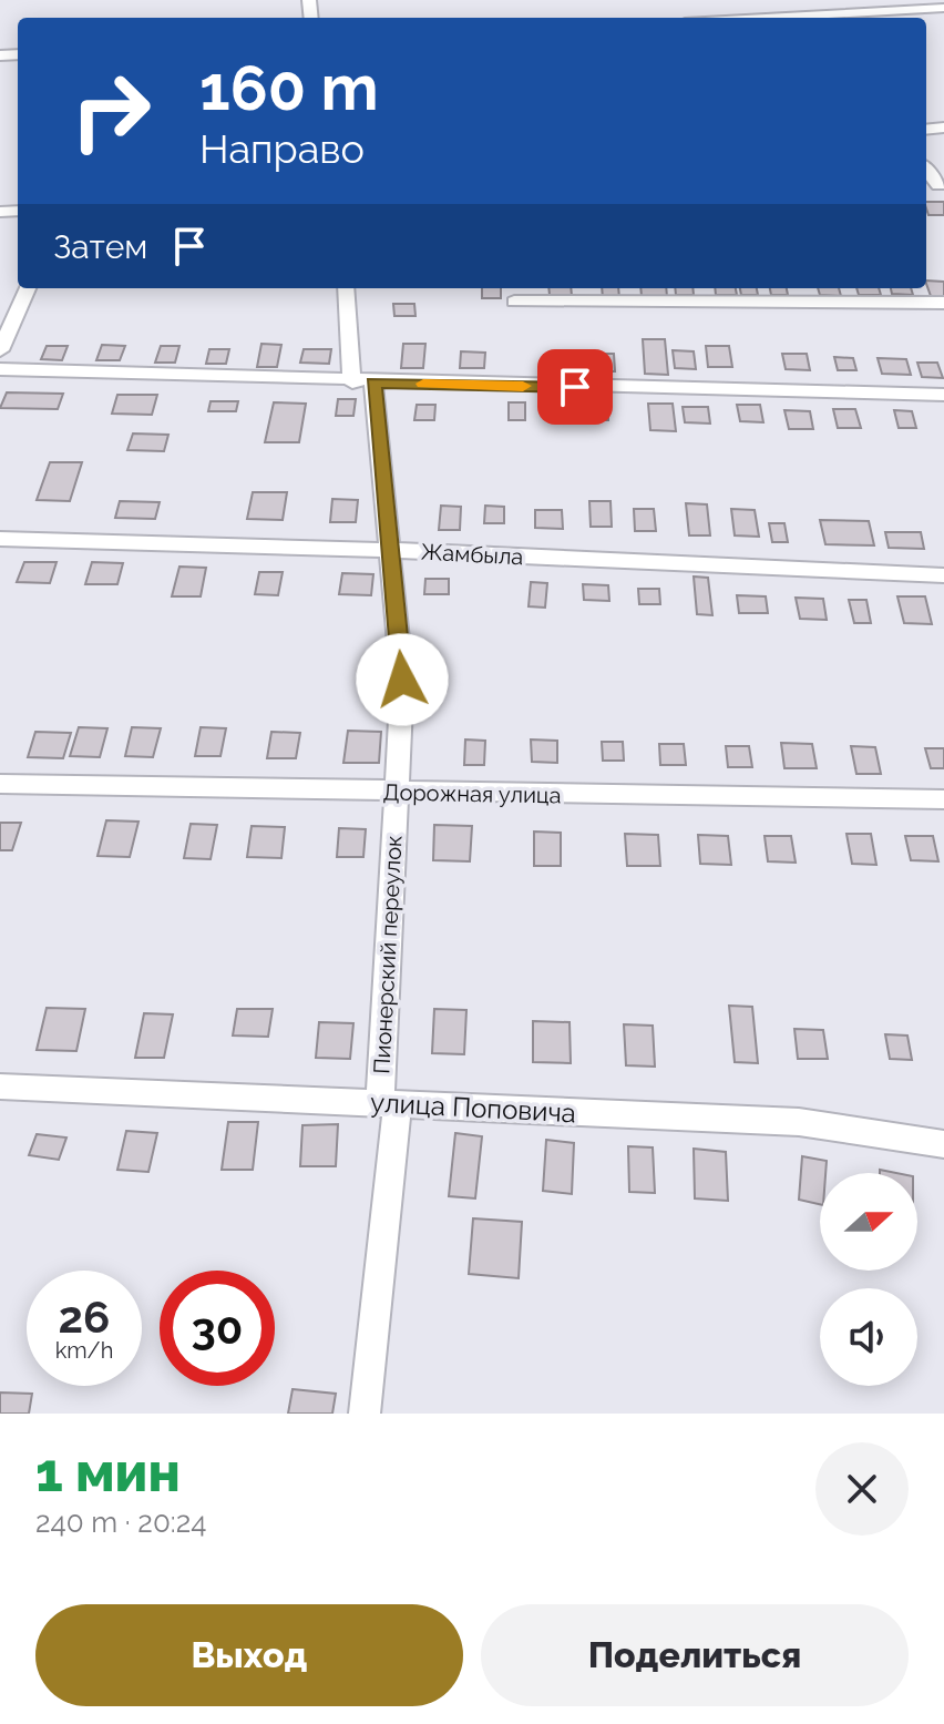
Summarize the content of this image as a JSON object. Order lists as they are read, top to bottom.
{
  "streets": {
    "street": [
      "Жамбыла",
      "Дорожная улица",
      "Пионерский переулок",
      "улица Поповича"
    ]
  },
  "crossings": [
    ["Жамбыла", "Пионерский переулок"],
    ["Дорожная улица", "Пионерский переулок"],
    ["Пионерский переулок", "улица Поповича"]
  ],
  "north": "right",
  "page": {
    "turn": ["160 m", "Направо"],
    "then": "Затем",
    "speed": "26 km/h",
    "limit": "30",
    "heading": ["1 мин", "240 m · 20:24"],
    "buttons": ["Выход", "Поделиться"]
  }
}
